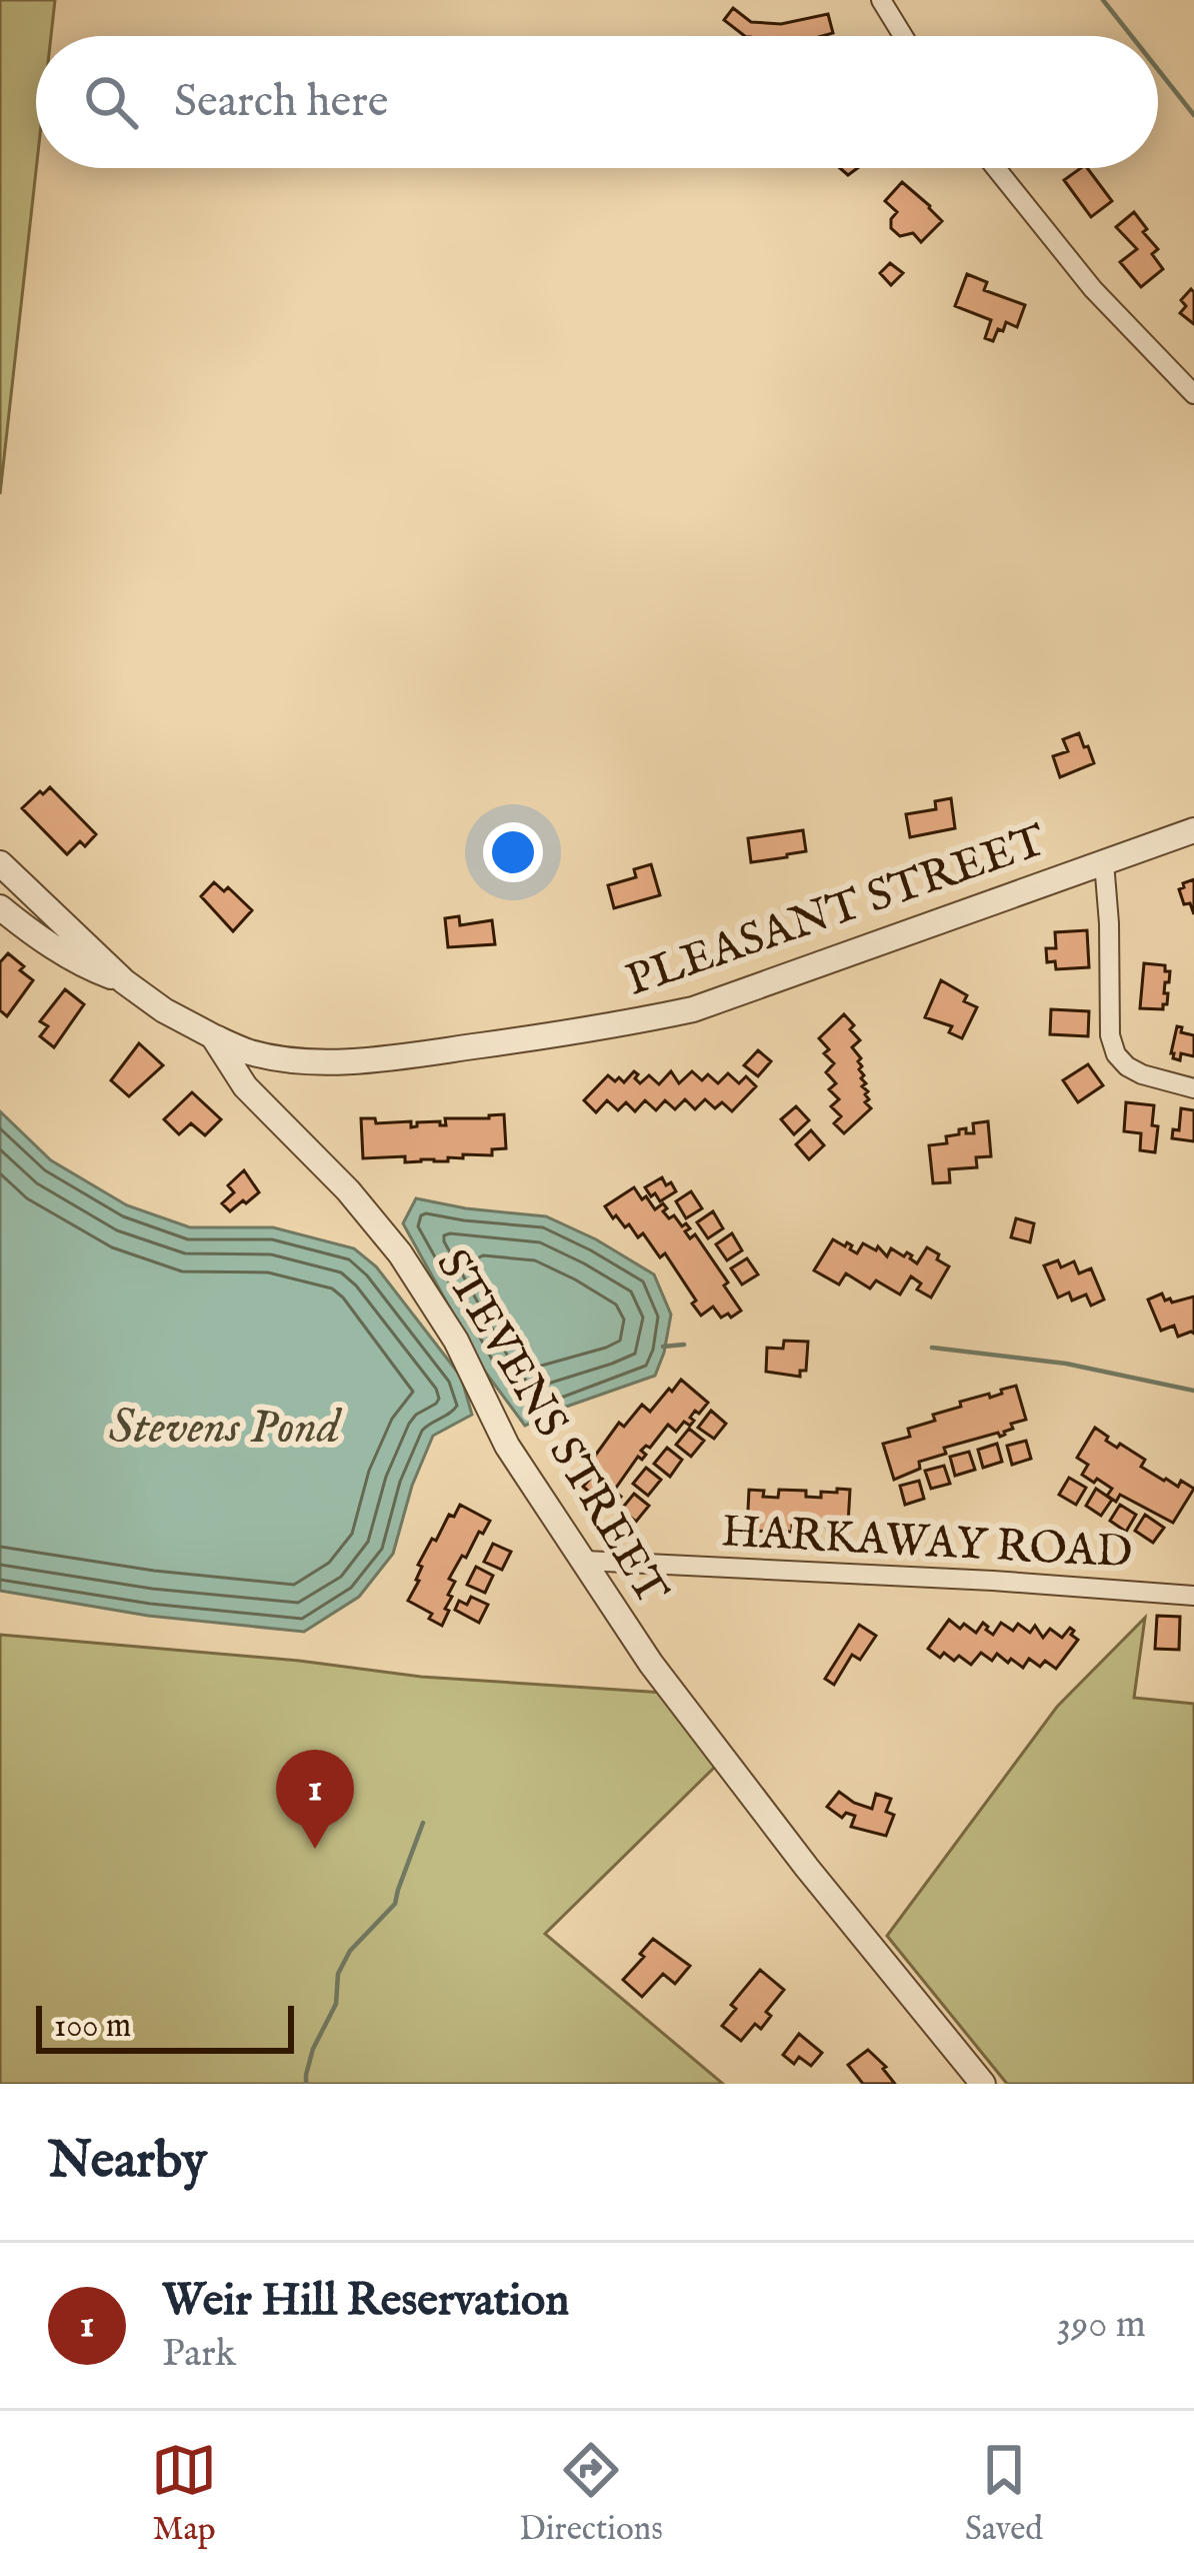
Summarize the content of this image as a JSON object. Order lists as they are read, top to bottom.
{
  "streets": {
    "street": ["PLEASANT STREET", "STEVENS STREET", "HARKAWAY ROAD"]
  },
  "crossings": [
    ["PLEASANT STREET", "STEVENS STREET"],
    ["STEVENS STREET", "HARKAWAY ROAD"]
  ],
  "water": ["Stevens Pond"],
  "scale_bar": "100 m",
  "page": {
    "search": "Search here",
    "pins": "1",
    "scale": "100 m",
    "heading": "Nearby",
    "list": [
      {
        "mark": "1",
        "name": "Weir Hill Reservation",
        "note": "Park",
        "value": "390 m"
      }
    ],
    "nav": ["Map", "Directions", "Saved"]
  }
}
